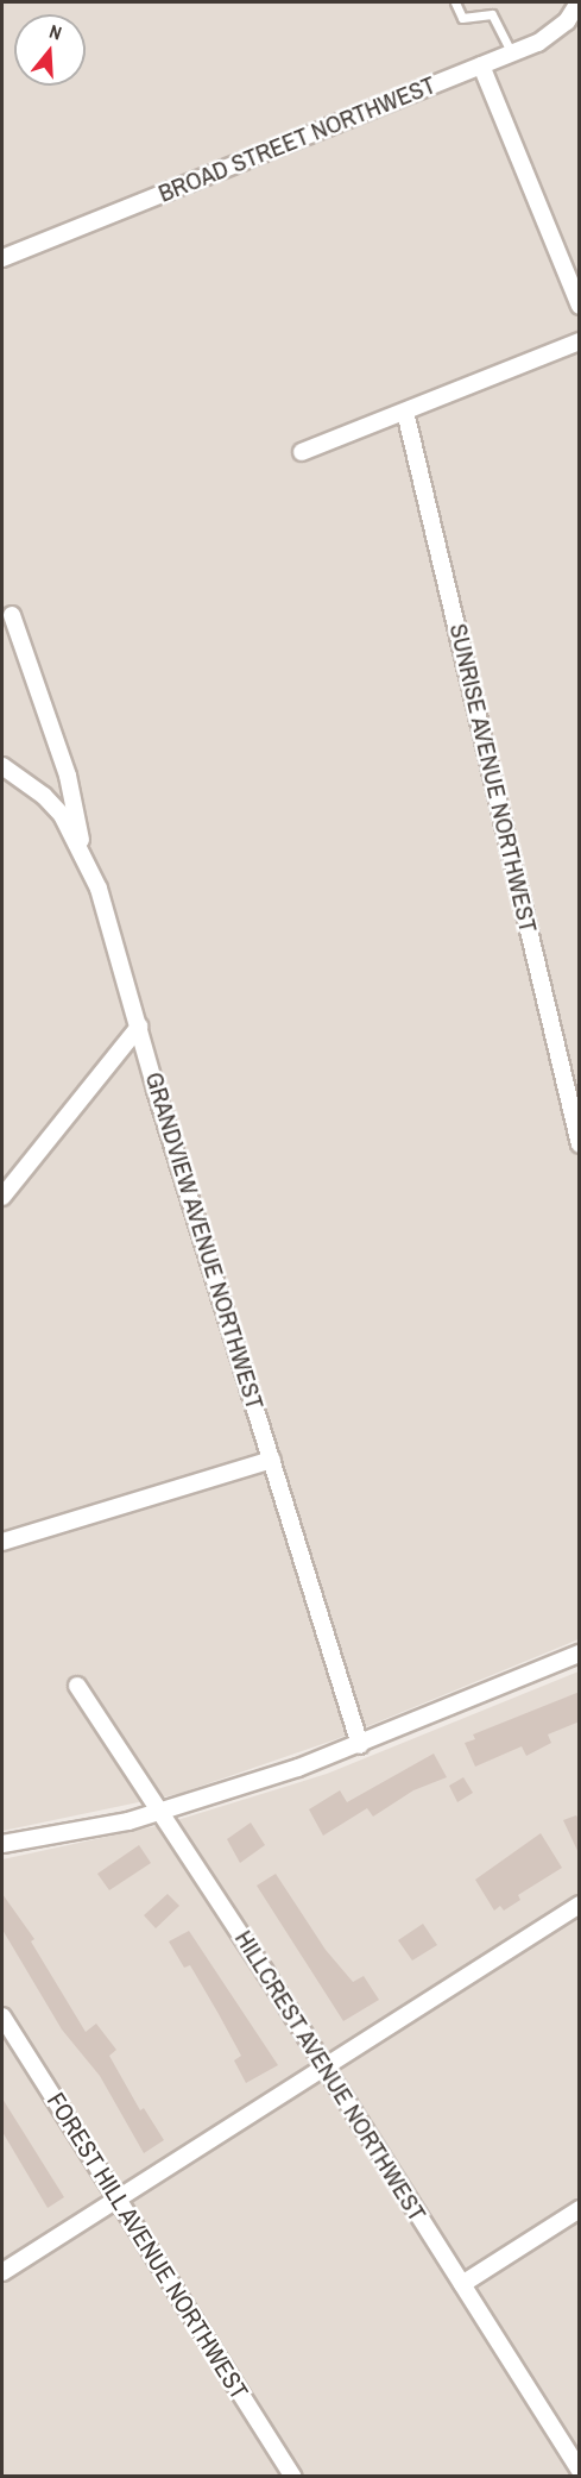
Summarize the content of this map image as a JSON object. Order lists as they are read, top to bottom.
{
  "streets": {
    "street": [
      "BROAD STREET NORTHWEST",
      "SUNRISE AVENUE NORTHWEST",
      "GRANDVIEW AVENUE NORTHWEST",
      "HILLCREST AVENUE NORTHWEST",
      "FOREST HILL AVENUE NORTHWEST"
    ]
  },
  "north": "top"
}
